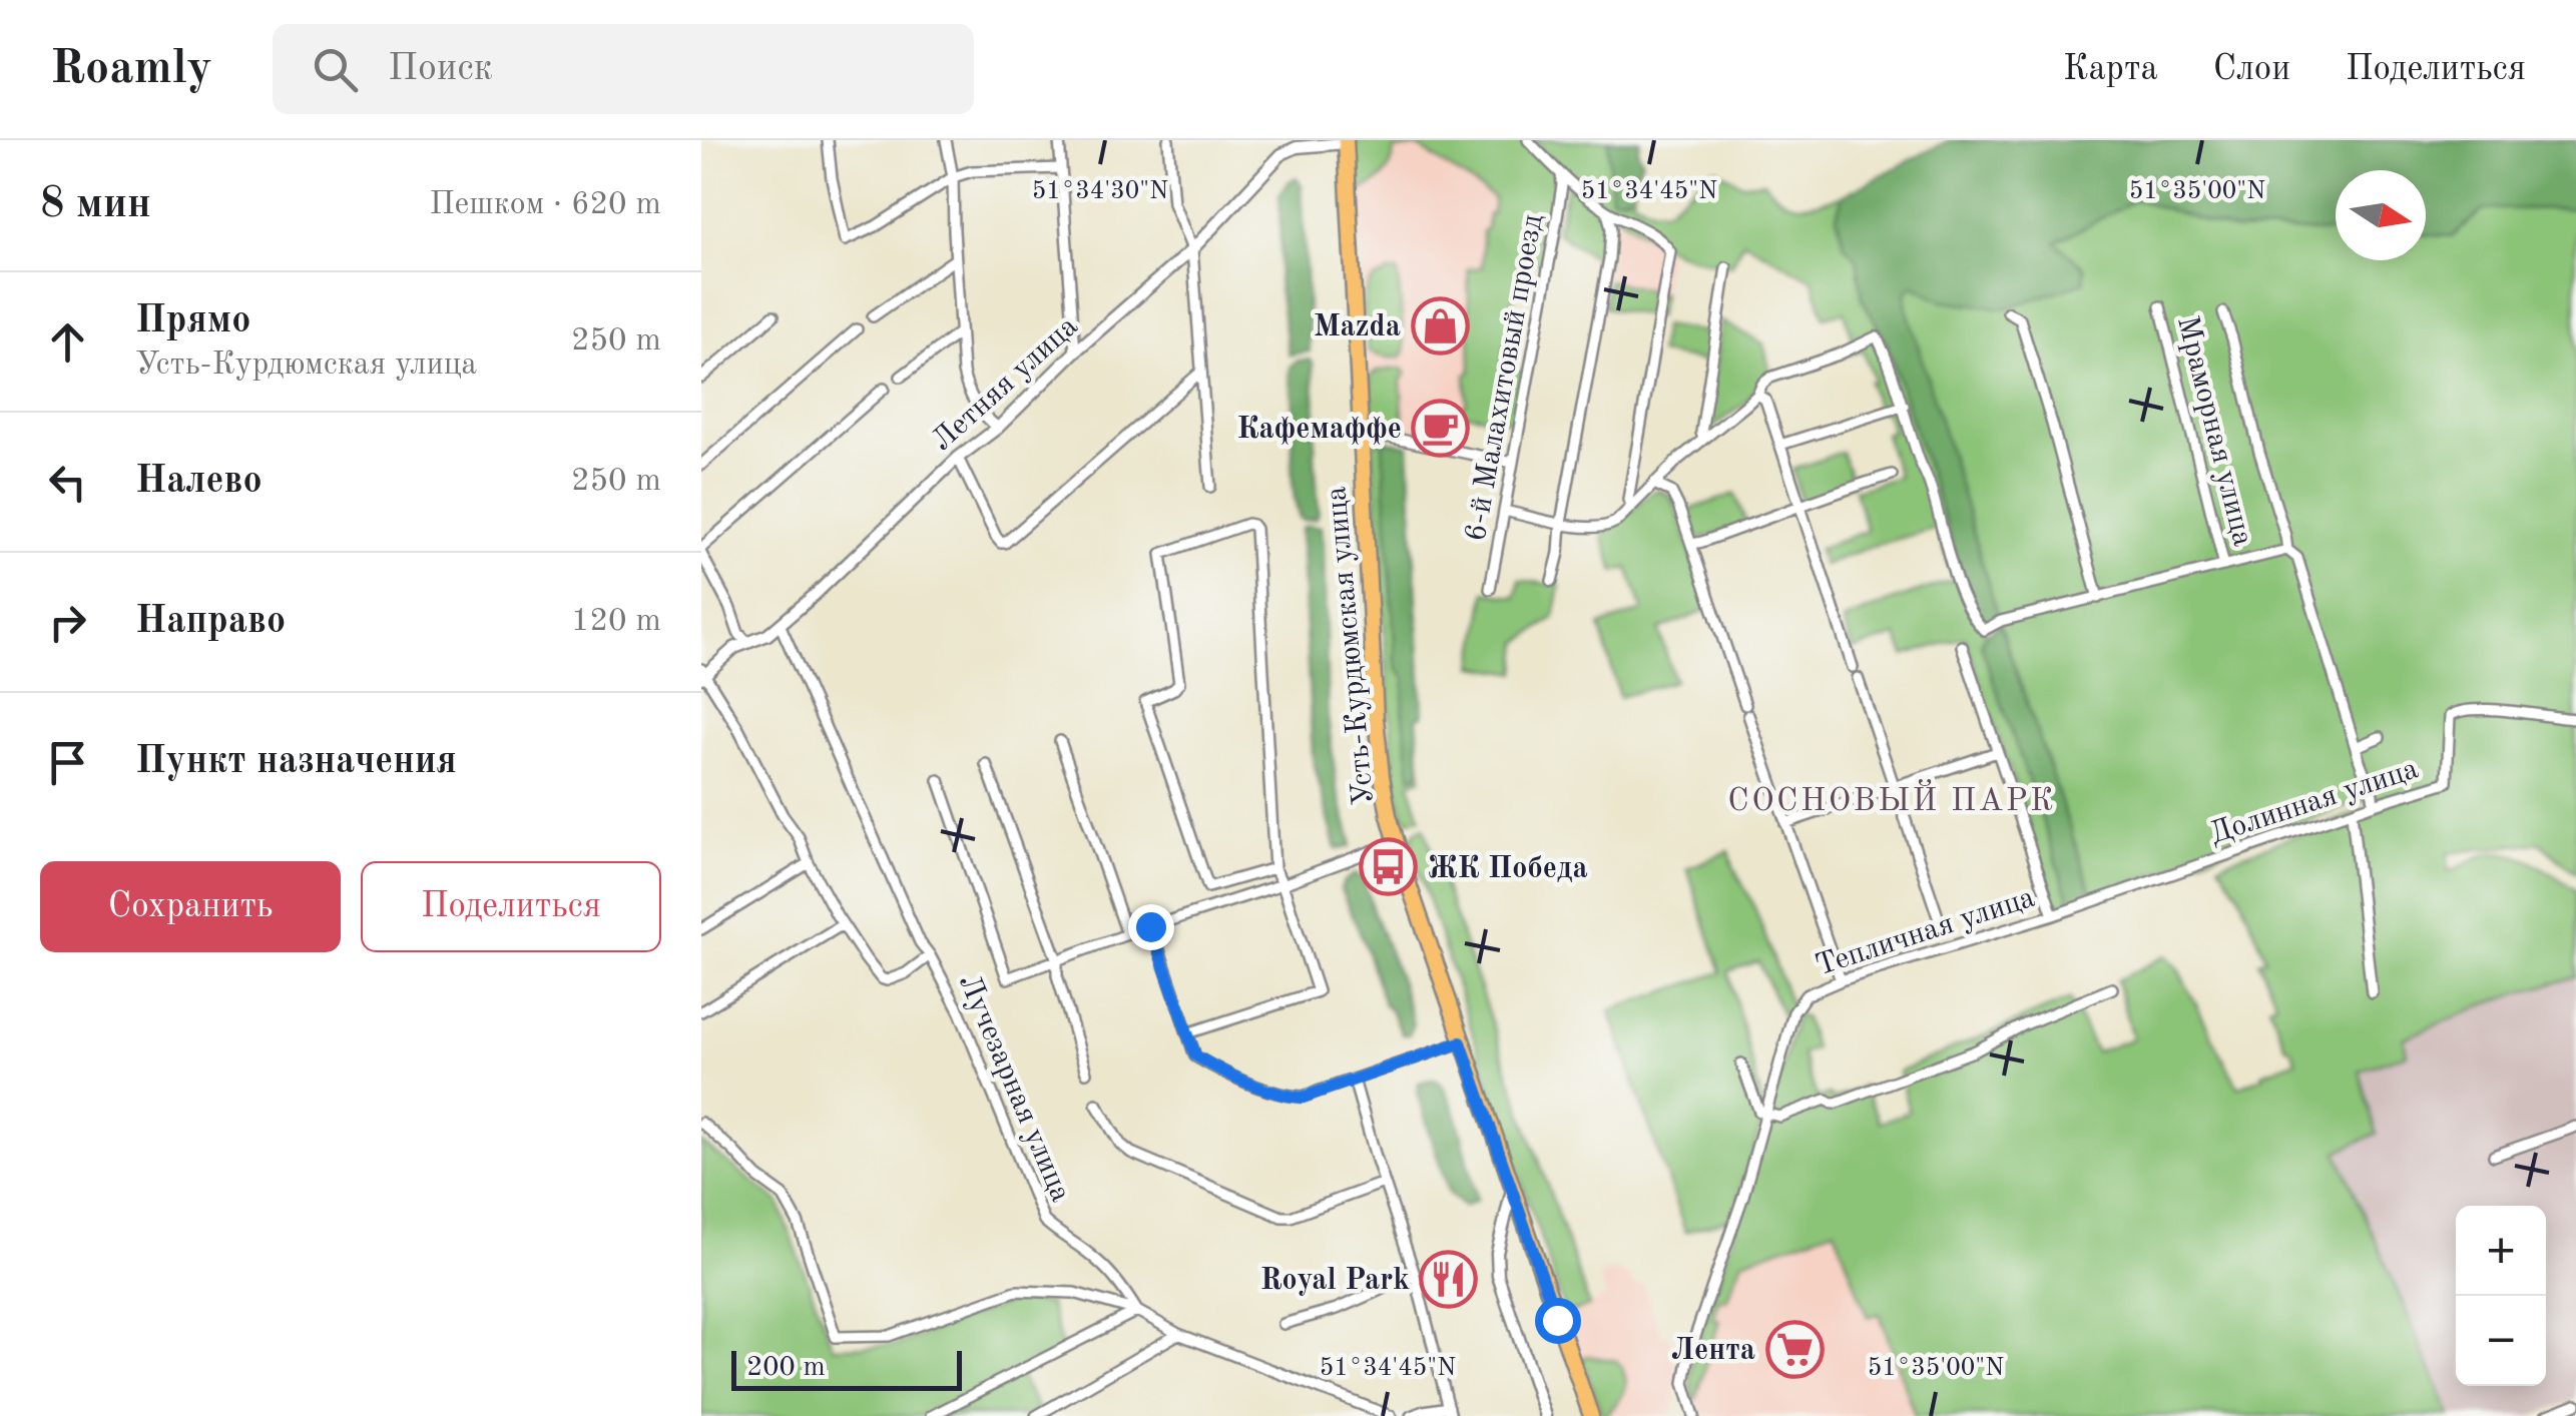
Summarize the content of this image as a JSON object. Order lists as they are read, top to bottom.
{
  "streets": {
    "main road": ["Усть-Курдюмская улица"],
    "street": [
      "6-й Малахитовый проезд",
      "Летняя улица",
      "Мраморная улица",
      "Долинная улица",
      "Тепличная улица",
      "Лучезарная улица"
    ]
  },
  "crossings": [
    ["Летняя улица", "Усть-Курдюмская улица"],
    ["Летняя улица", "Лучезарная улица"],
    ["Долинная улица", "Тепличная улица"]
  ],
  "districts": ["СОСНОВЫЙ ПАРК"],
  "places": {
    "shop": ["Mazda"],
    "cafe": ["Кафемаффе"],
    "bus stop": ["ЖК Победа"],
    "restaurant": ["Royal Park"],
    "supermarket": ["Лента"]
  },
  "scale_bar": "200 m",
  "north": "right",
  "page": {
    "header": "Roamly",
    "search": "Поиск",
    "nav": ["Карта", "Слои", "Поделиться"],
    "heading": ["8 мин", "Пешком · 620 m"],
    "list": [
      ["Прямо", "Усть-Курдюмская улица", "250 m"],
      ["Налево", "250 m"],
      ["Направо", "120 m"],
      "Пункт назначения"
    ],
    "buttons": ["Сохранить", "Поделиться"],
    "map_buttons": ["+", "−"],
    "scale": "200 m"
  },
  "coordinates": ["51°34'30\"N", "51°34'45\"N", "51°35'00\"N"]
}
